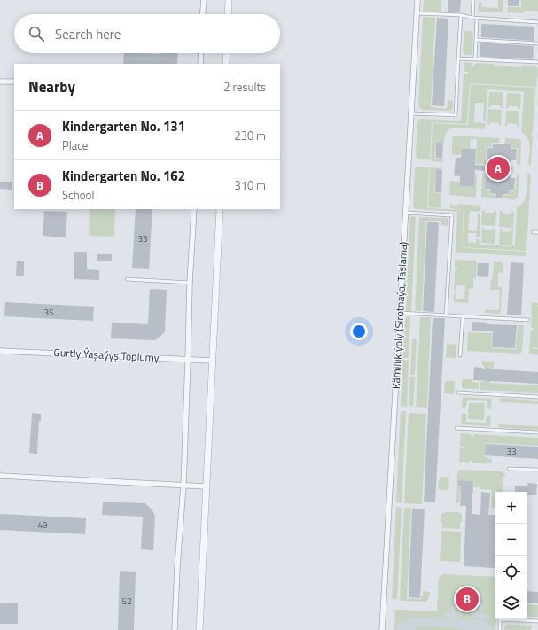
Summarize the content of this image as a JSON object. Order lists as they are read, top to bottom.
{
  "streets": {
    "street": ["Kämillik ýoly (Sirotnaýa, Taslama)", "Gurtly Ýaşaýyş Toplumy"]
  },
  "house_numbers": [
    "33",
    "35",
    "33",
    "49",
    "52"
  ],
  "page": {
    "search": "Search here",
    "heading": ["Nearby", "2 results"],
    "list": [
      {
        "mark": "A",
        "name": "Kindergarten No. 131",
        "note": "Place",
        "value": "230 m"
      },
      {
        "mark": "B",
        "name": "Kindergarten No. 162",
        "note": "School",
        "value": "310 m"
      }
    ],
    "pins": ["A", "B"],
    "map_buttons": ["+", "−"]
  }
}
